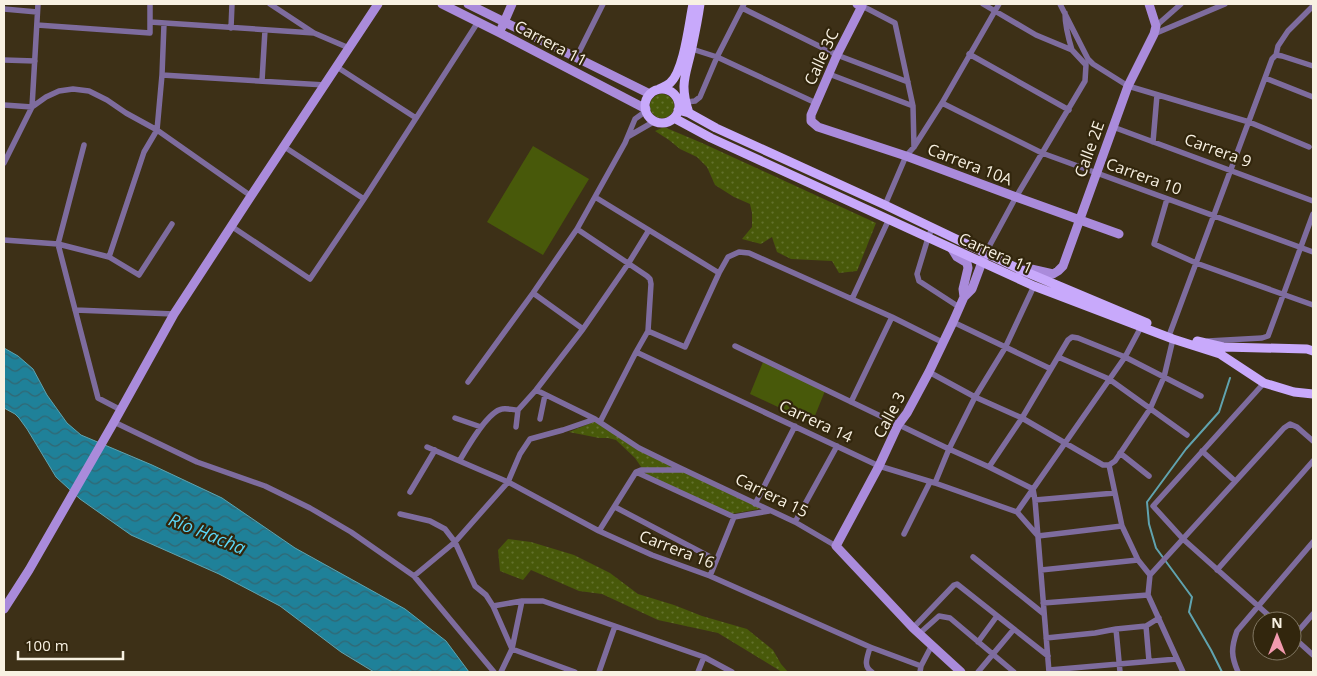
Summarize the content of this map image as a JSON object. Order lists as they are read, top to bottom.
{
  "streets": {
    "main road": [
      "Carrera 11",
      "Calle 3C",
      "Calle 2E",
      "Carrera 10A",
      "Calle 3",
      "Carrera 15"
    ],
    "street": [
      "Carrera 9",
      "Carrera 10",
      "Carrera 14",
      "Carrera 16"
    ]
  },
  "crossings": [
    ["Carrera 11", "Calle 2E"],
    ["Carrera 11", "Calle 3"],
    ["Calle 3C", "Carrera 10A"],
    ["Calle 2E", "Carrera 9"],
    ["Calle 2E", "Carrera 10A"],
    ["Calle 2E", "Carrera 10"],
    ["Carrera 10A", "Calle 3"],
    ["Carrera 10", "Calle 3"],
    ["Calle 3", "Carrera 14"],
    ["Calle 3", "Carrera 15"]
  ],
  "water": ["Río Hacha"],
  "scale_bar": "100 m",
  "north": "top"
}
